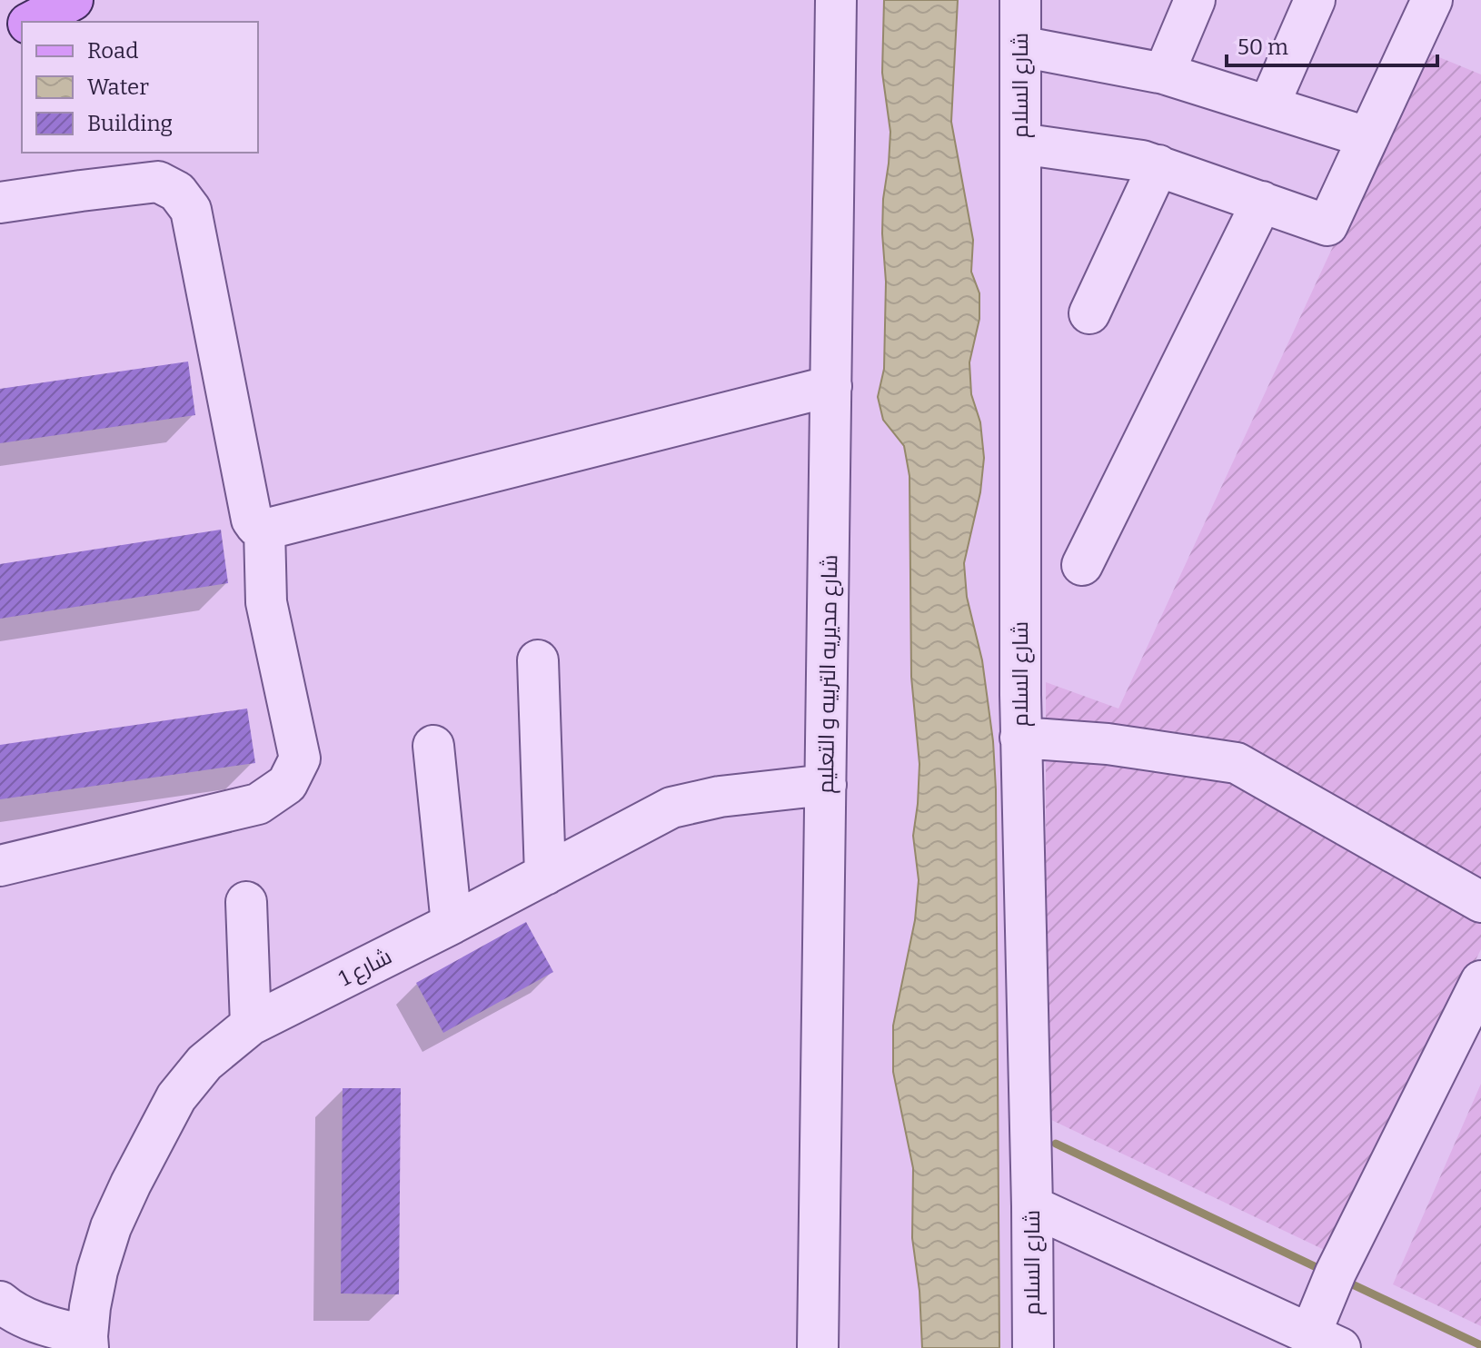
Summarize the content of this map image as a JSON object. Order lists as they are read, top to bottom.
{
  "streets": {
    "street": ["شارع السلام", "شارع مديريه التربيه و التعليم", "شارع 1"]
  },
  "crossings": [
    ["شارع مديريه التربيه و التعليم", "شارع 1"]
  ],
  "legend": ["Road", "Water", "Building"],
  "scale_bar": "50 m"
}
